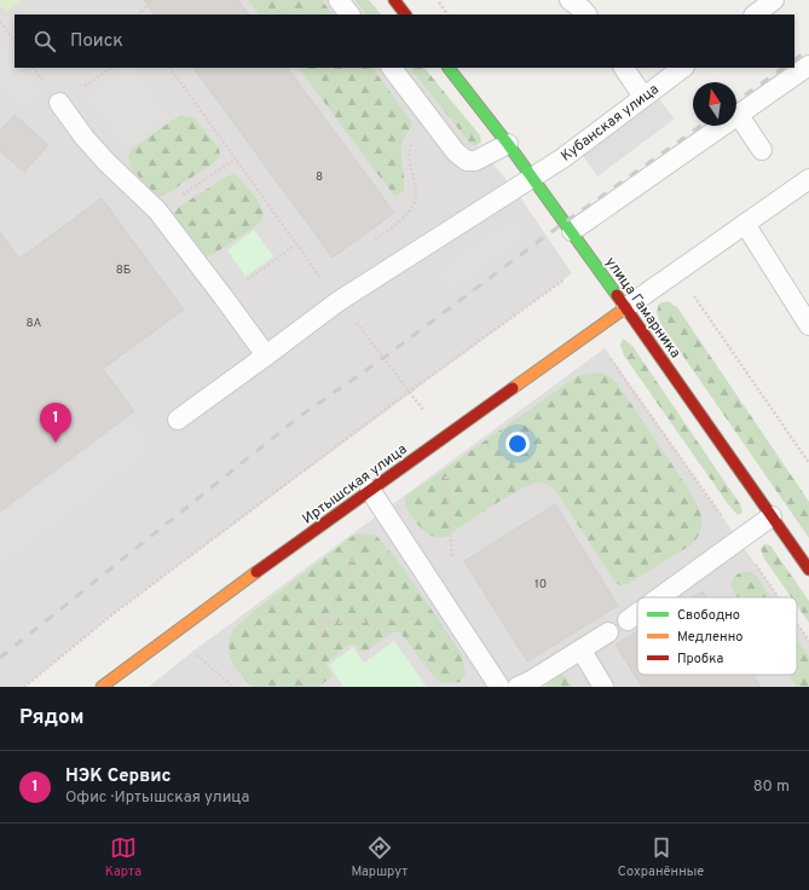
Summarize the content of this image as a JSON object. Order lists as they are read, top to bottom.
{
  "streets": {
    "main road": ["улица Гамарника", "Иртышская улица"],
    "lane": ["Кубанская улица"]
  },
  "crossings": [
    ["Кубанская улица", "улица Гамарника"],
    ["улица Гамарника", "Иртышская улица"]
  ],
  "house_numbers": [
    "8",
    "8Б",
    "8А",
    "10"
  ],
  "legend": ["Свободно", "Медленно", "Пробка"],
  "north": "top",
  "page": {
    "search": "Поиск",
    "pins": "1",
    "heading": "Рядом",
    "list": [
      {
        "mark": "1",
        "name": "НЭК Сервис",
        "note": "Офис · Иртышская улица",
        "value": "80 m"
      }
    ],
    "nav": ["Карта", "Маршрут", "Сохранённые"]
  }
}
